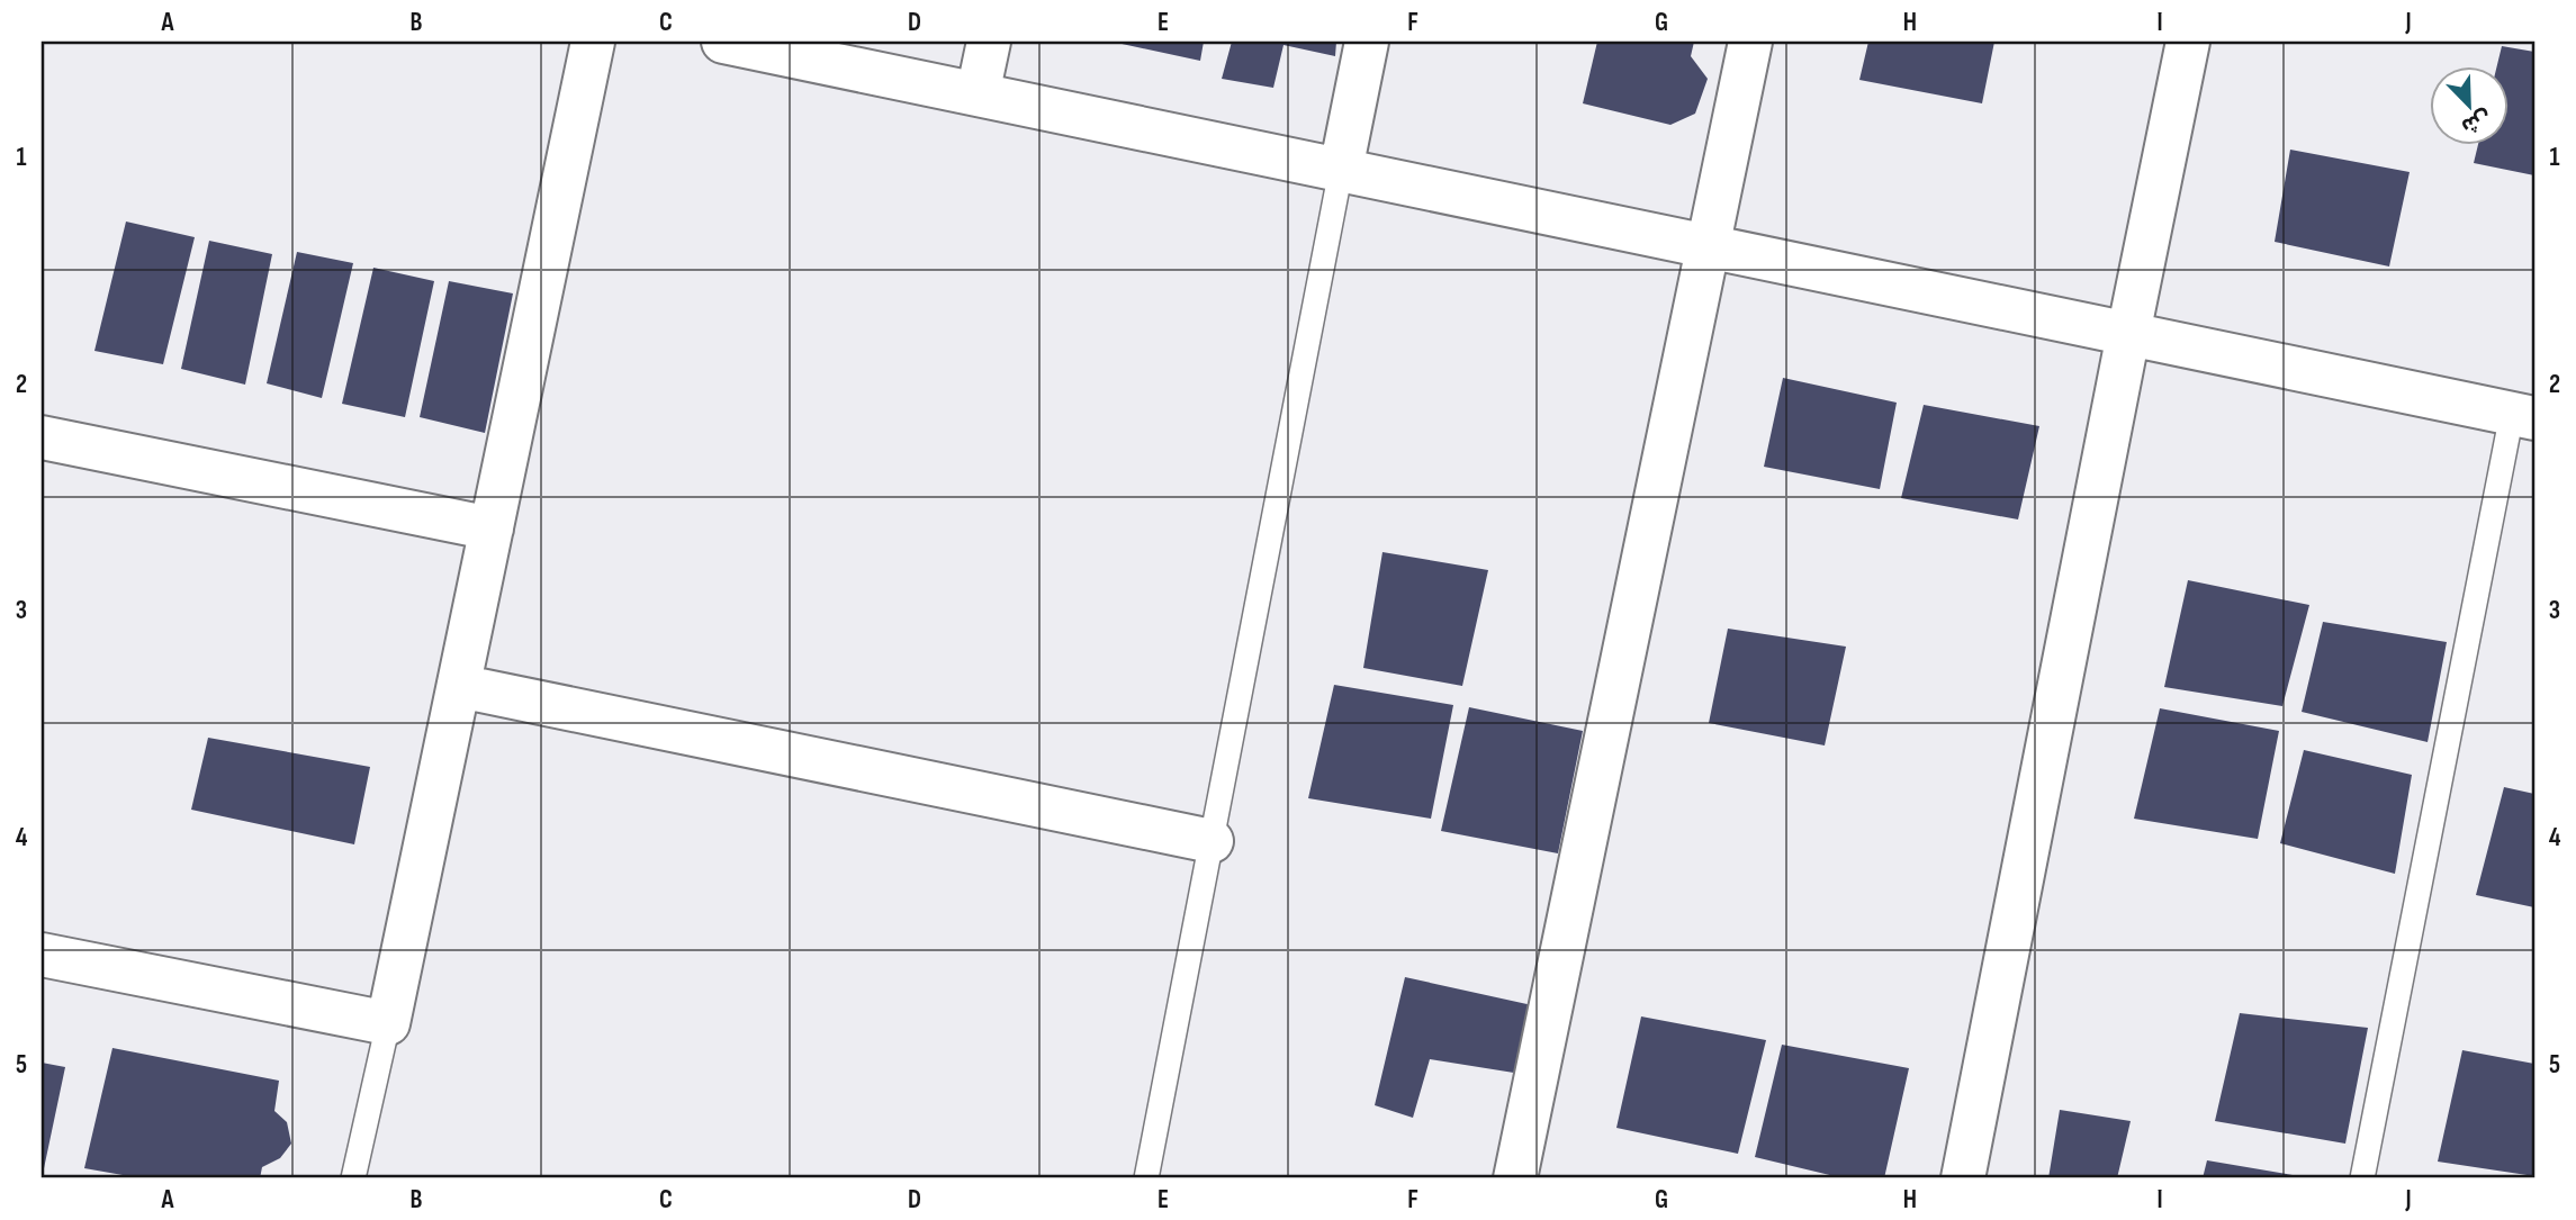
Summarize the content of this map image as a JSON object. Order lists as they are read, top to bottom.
{
  "north": "bottom right",
  "grid": {
    "columns": [
      "A",
      "B",
      "C",
      "D",
      "E",
      "F",
      "G",
      "H",
      "I",
      "J"
    ],
    "rows": [
      "1",
      "2",
      "3",
      "4",
      "5"
    ]
  }
}
